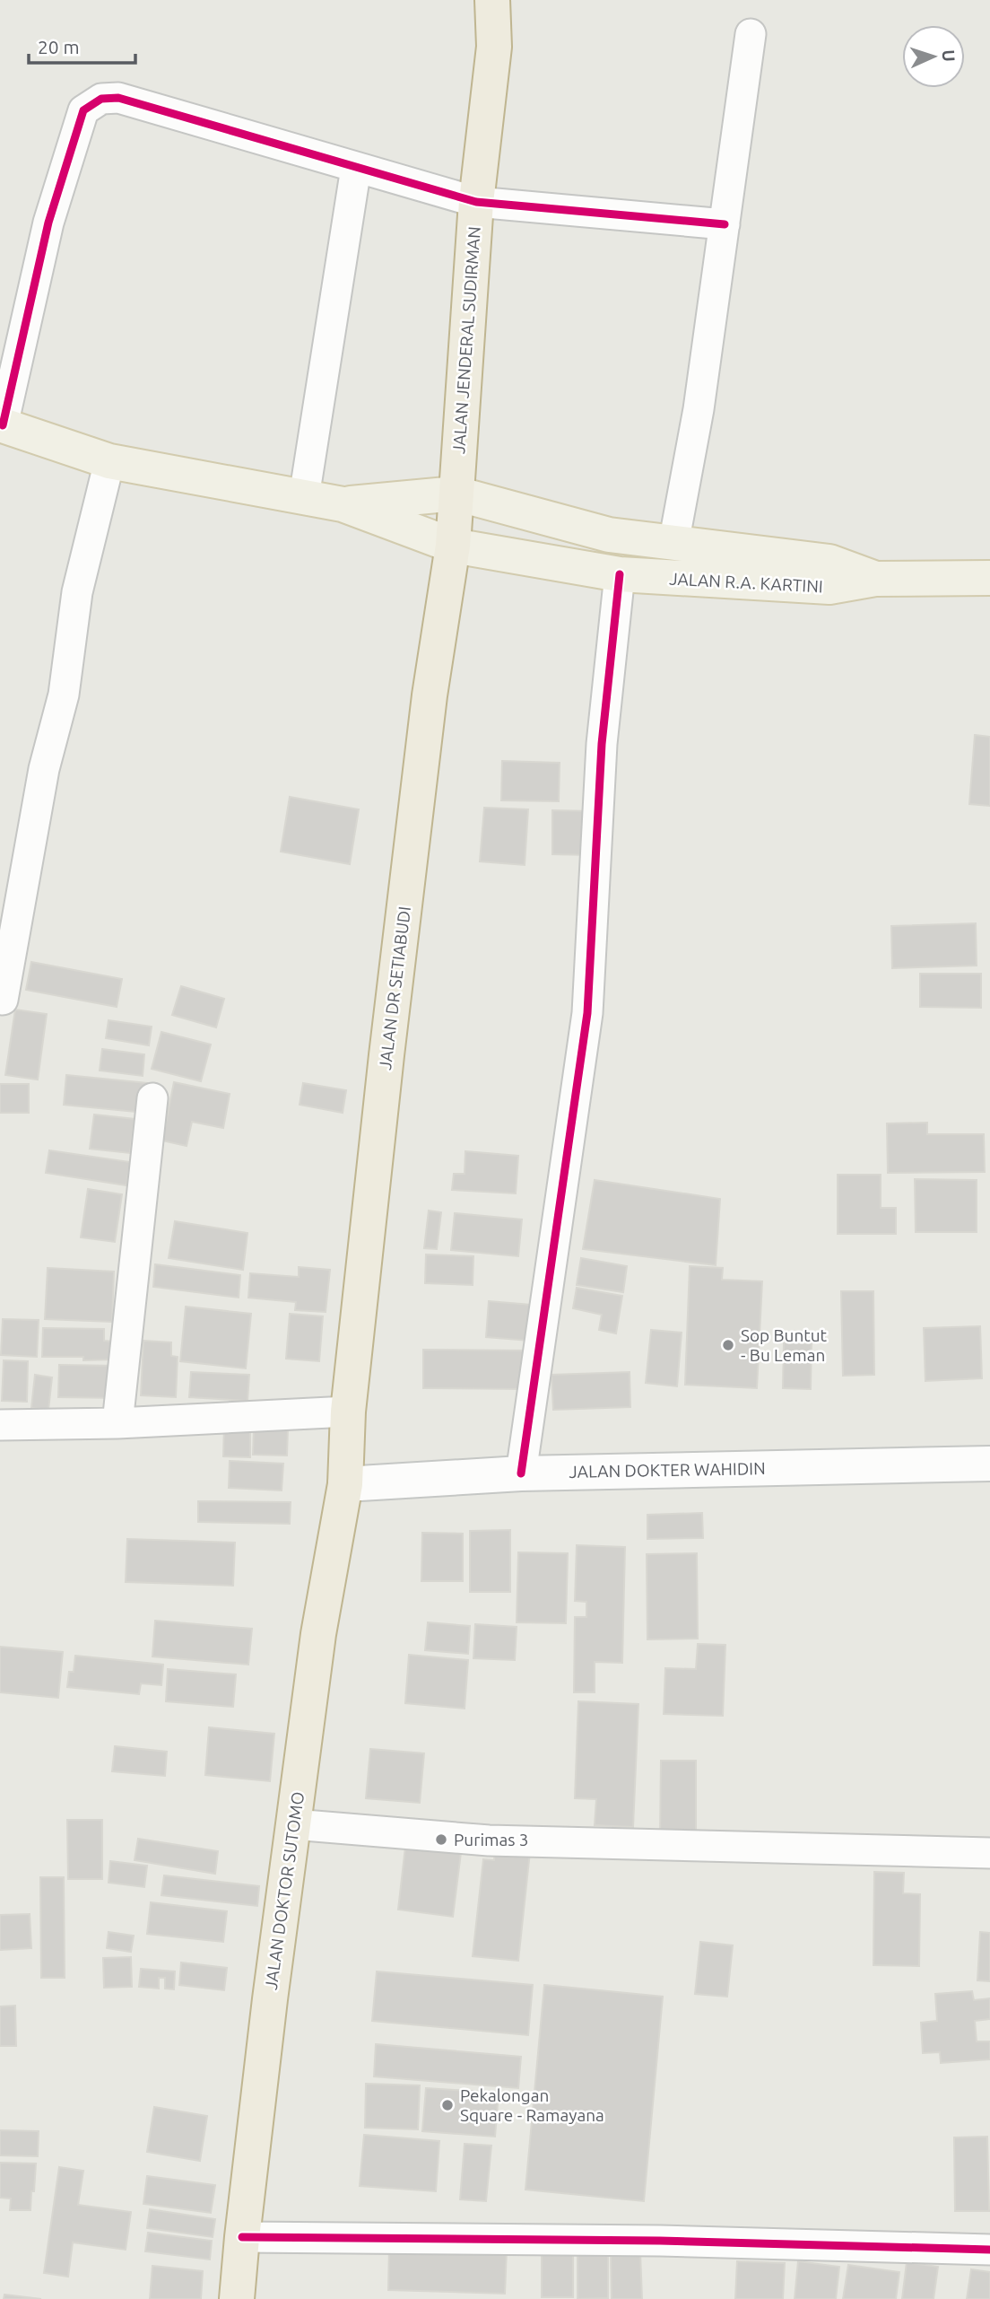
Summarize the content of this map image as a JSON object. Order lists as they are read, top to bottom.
{
  "streets": {
    "highway": ["JALAN JENDERAL SUDIRMAN", "JALAN DR SETIABUDI", "JALAN DOKTOR SUTOMO"],
    "main road": ["JALAN R.A. KARTINI"],
    "street": ["JALAN DOKTER WAHIDIN"]
  },
  "crossings": [
    ["JALAN JENDERAL SUDIRMAN", "JALAN R.A. KARTINI"],
    ["JALAN JENDERAL SUDIRMAN", "JALAN DR SETIABUDI"],
    ["JALAN R.A. KARTINI", "JALAN DR SETIABUDI"],
    ["JALAN DR SETIABUDI", "JALAN DOKTER WAHIDIN"],
    ["JALAN DR SETIABUDI", "JALAN DOKTOR SUTOMO"],
    ["JALAN DOKTER WAHIDIN", "JALAN DOKTOR SUTOMO"]
  ],
  "places": ["Sop Buntut - Bu Leman", "Purimas 3", "Pekalongan Square - Ramayana"],
  "scale_bar": "20 m",
  "north": "right"
}
